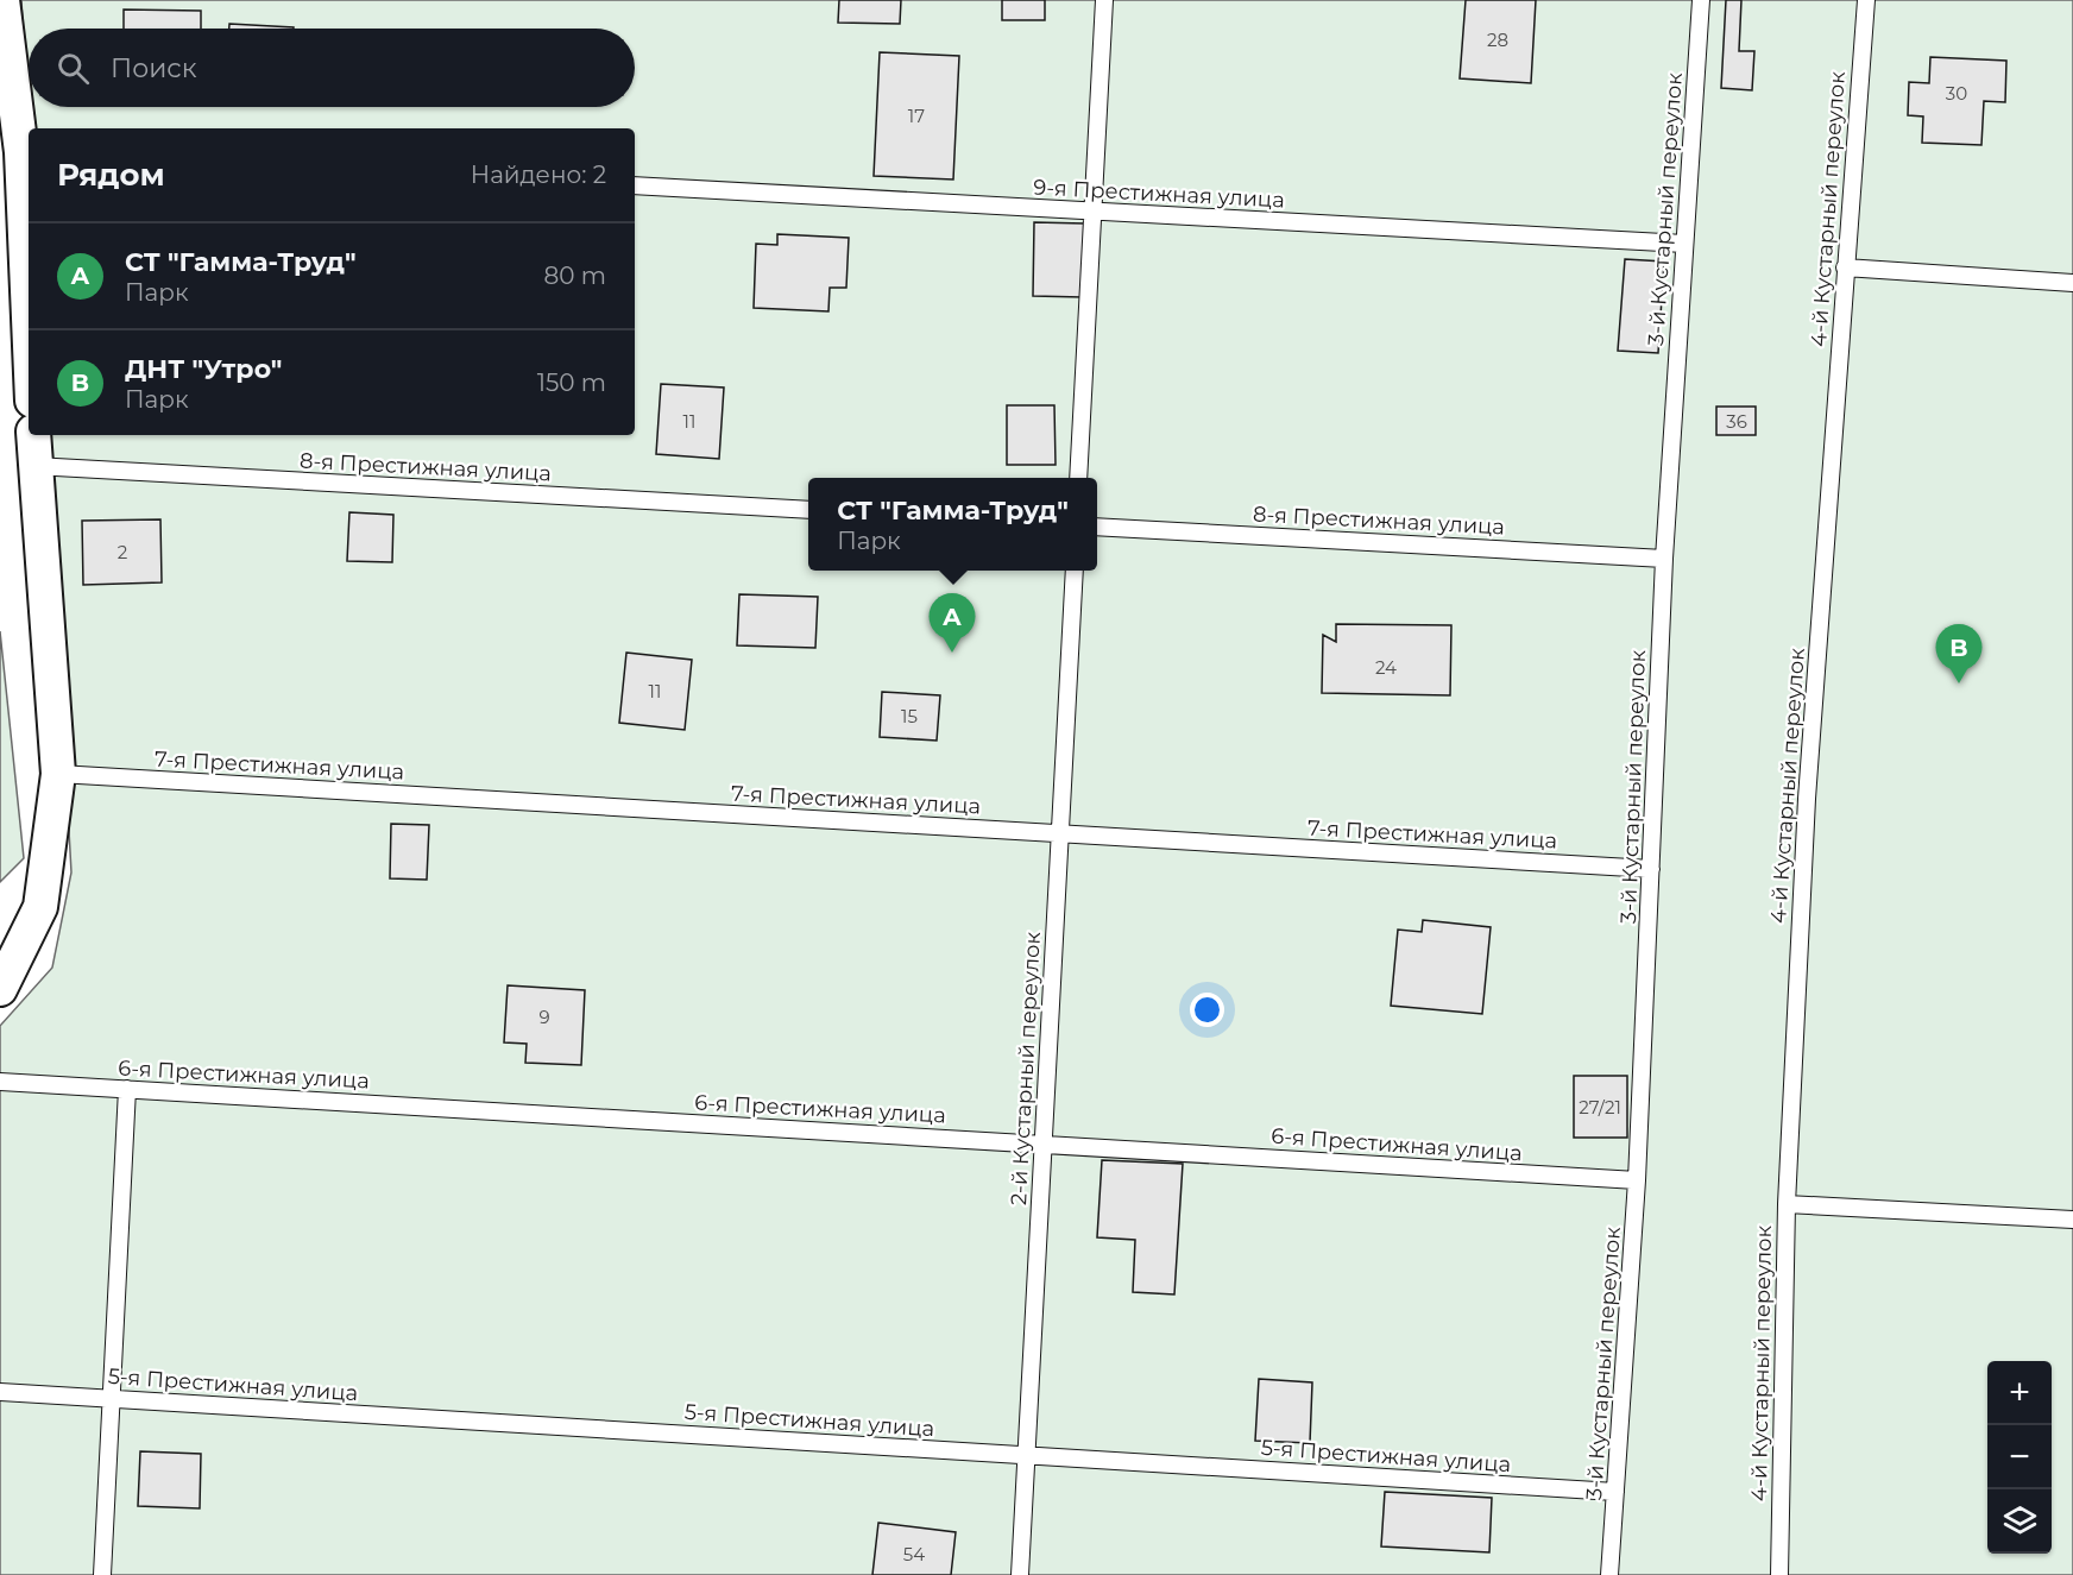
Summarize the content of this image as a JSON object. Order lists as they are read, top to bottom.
{
  "streets": {
    "lane": [
      "9-я Престижная улица",
      "3-й Кустарный переулок",
      "4-й Кустарный переулок",
      "8-я Престижная улица",
      "7-я Престижная улица",
      "2-й Кустарный переулок",
      "6-я Престижная улица",
      "5-я Престижная улица"
    ]
  },
  "crossings": [
    ["9-я Престижная улица", "3-й Кустарный переулок"],
    ["3-й Кустарный переулок", "8-я Престижная улица"],
    ["3-й Кустарный переулок", "7-я Престижная улица"],
    ["3-й Кустарный переулок", "6-я Престижная улица"],
    ["3-й Кустарный переулок", "5-я Престижная улица"],
    ["7-я Престижная улица", "2-й Кустарный переулок"],
    ["2-й Кустарный переулок", "6-я Престижная улица"],
    ["2-й Кустарный переулок", "5-я Престижная улица"]
  ],
  "house_numbers": [
    "28",
    "30",
    "17",
    "11",
    "36",
    "2",
    "24",
    "11",
    "15",
    "9",
    "27/21",
    "54"
  ],
  "page": {
    "search": "Поиск",
    "heading": ["Рядом", "Найдено: 2"],
    "list": [
      {
        "mark": "A",
        "name": "СТ \"Гамма-Труд\"",
        "note": "Парк",
        "value": "80 m"
      },
      {
        "mark": "B",
        "name": "ДНТ \"Утро\"",
        "note": "Парк",
        "value": "150 m"
      }
    ],
    "popup": ["СТ \"Гамма-Труд\"", "Парк"],
    "pins": ["A", "B"],
    "map_buttons": ["+", "−"]
  }
}
